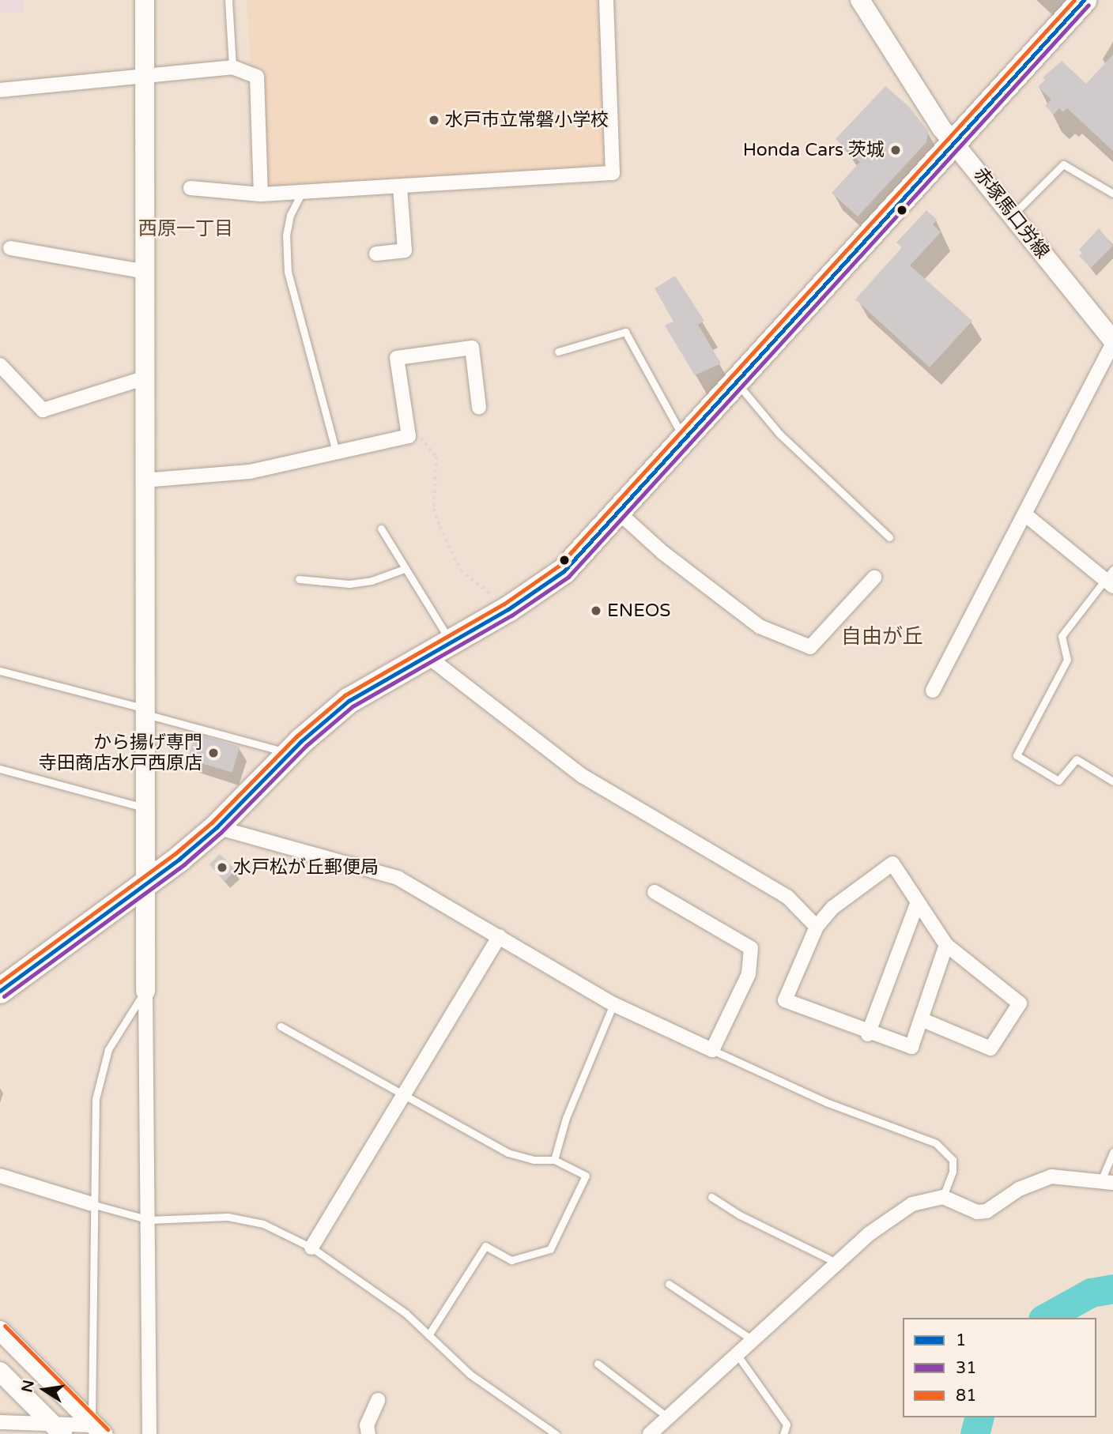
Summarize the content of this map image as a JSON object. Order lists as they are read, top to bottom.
{
  "streets": {
    "street": ["赤塚馬口労線"]
  },
  "districts": ["西原一丁目", "自由が丘"],
  "places": [
    "水戸市立常磐小学校",
    "Honda Cars 茨城",
    "ENEOS",
    "から揚げ専門 寺田商店水戸西原店",
    "水戸松が丘郵便局"
  ],
  "lines": ["transit line 1", "transit line 81", "transit line 31"],
  "legend": ["1", "31", "81"],
  "north": "left"
}
